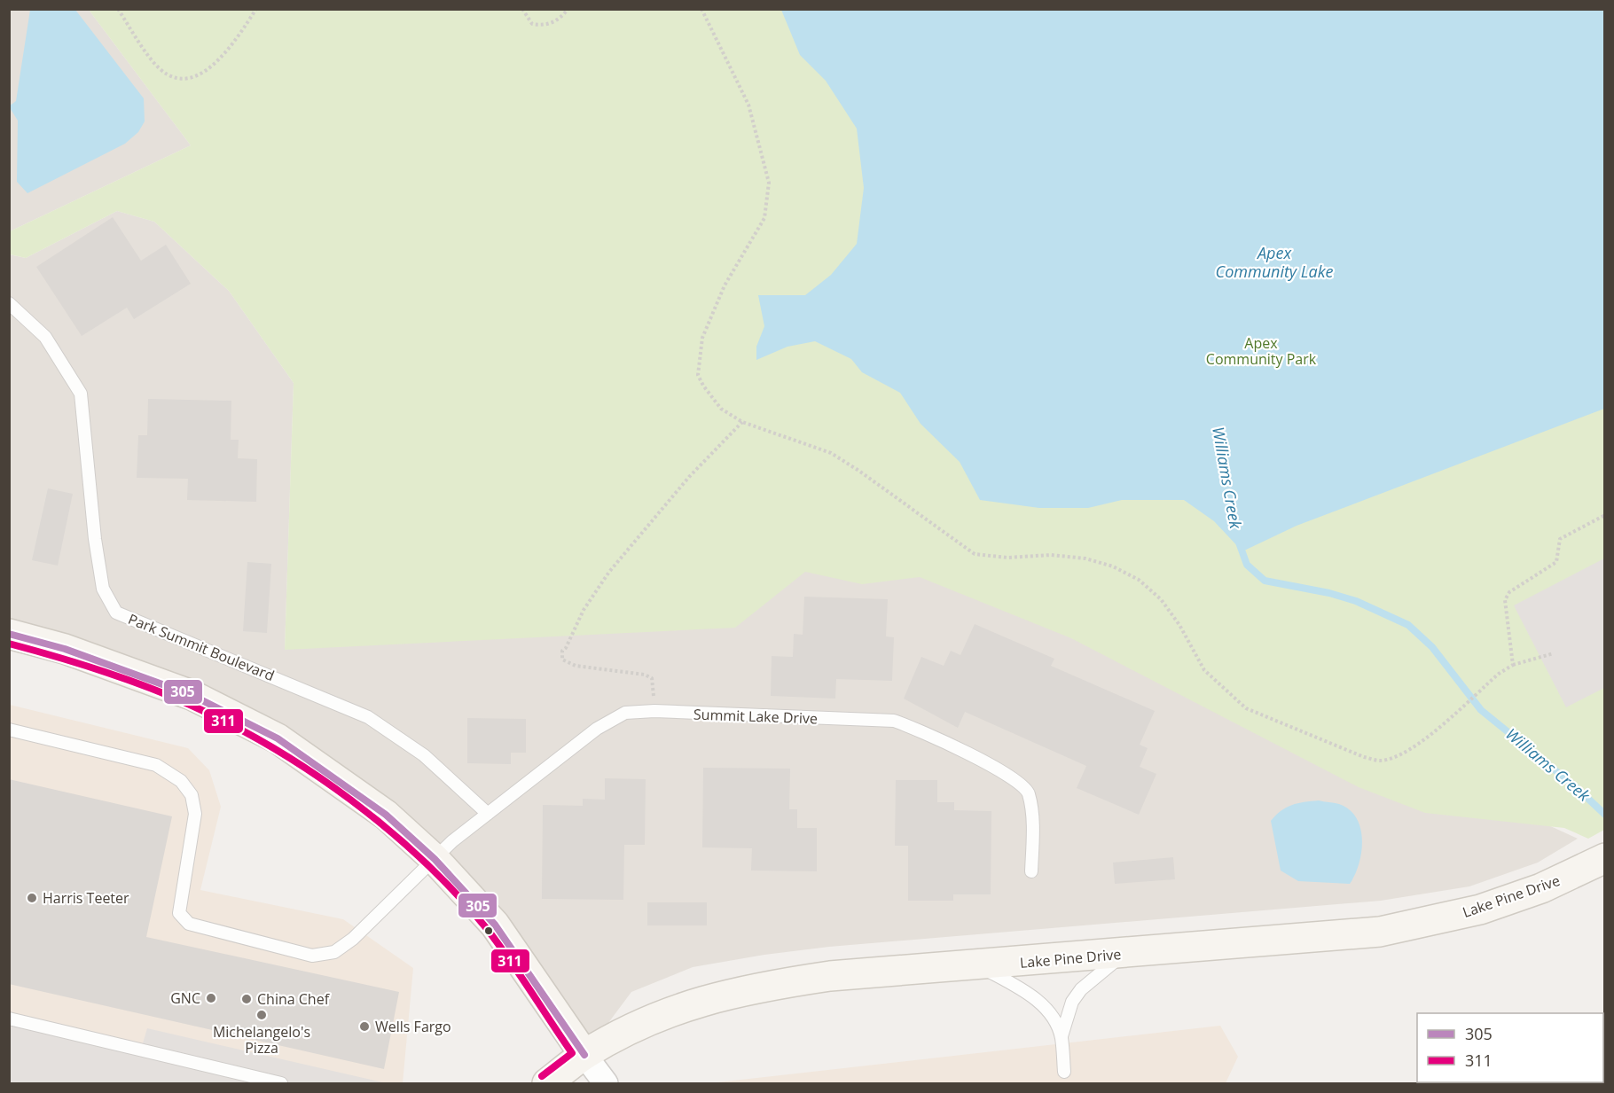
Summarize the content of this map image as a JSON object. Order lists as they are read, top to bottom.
{
  "streets": {
    "main road": ["Lake Pine Drive"],
    "lane": ["Park Summit Boulevard", "Summit Lake Drive"]
  },
  "crossings": [
    ["Park Summit Boulevard", "Summit Lake Drive"]
  ],
  "water": ["Apex Community Lake", "Williams Creek"],
  "parks": ["Apex Community Park"],
  "places": [
    "Harris Teeter",
    "GNC",
    "China Chef",
    "Michelangelo's Pizza",
    "Wells Fargo"
  ],
  "lines": ["transit line 305", "transit line 311"],
  "legend": ["305", "311"]
}
